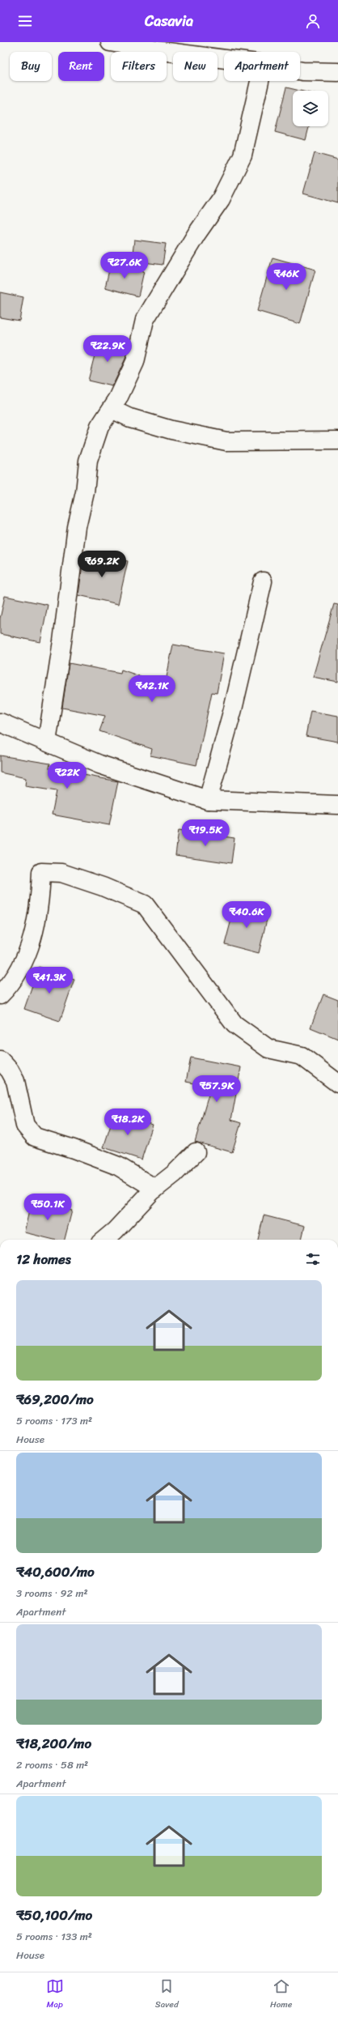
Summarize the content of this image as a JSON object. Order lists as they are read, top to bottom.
{
  "page": {
    "header": "Casavia",
    "chip": [
      "Buy",
      "Rent",
      "Filters",
      "New",
      "Apartment"
    ],
    "price": [
      "₹27.6K",
      "₹46K",
      "₹22.9K",
      "₹69.2K",
      "₹42.1K",
      "₹22K",
      "₹19.5K",
      "₹40.6K",
      "₹41.3K",
      "₹57.9K",
      "₹18.2K",
      "₹50.1K"
    ],
    "heading": "12 homes",
    "list": [
      {
        "name": "₹69,200/mo",
        "note": "5 rooms · 173 m² · House"
      },
      {
        "name": "₹40,600/mo",
        "note": "3 rooms · 92 m² · Apartment"
      },
      {
        "name": "₹18,200/mo",
        "note": "2 rooms · 58 m² · Apartment"
      },
      {
        "name": "₹50,100/mo",
        "note": "5 rooms · 133 m² · House"
      }
    ],
    "tabs": ["Map", "Saved", "Home"]
  }
}
